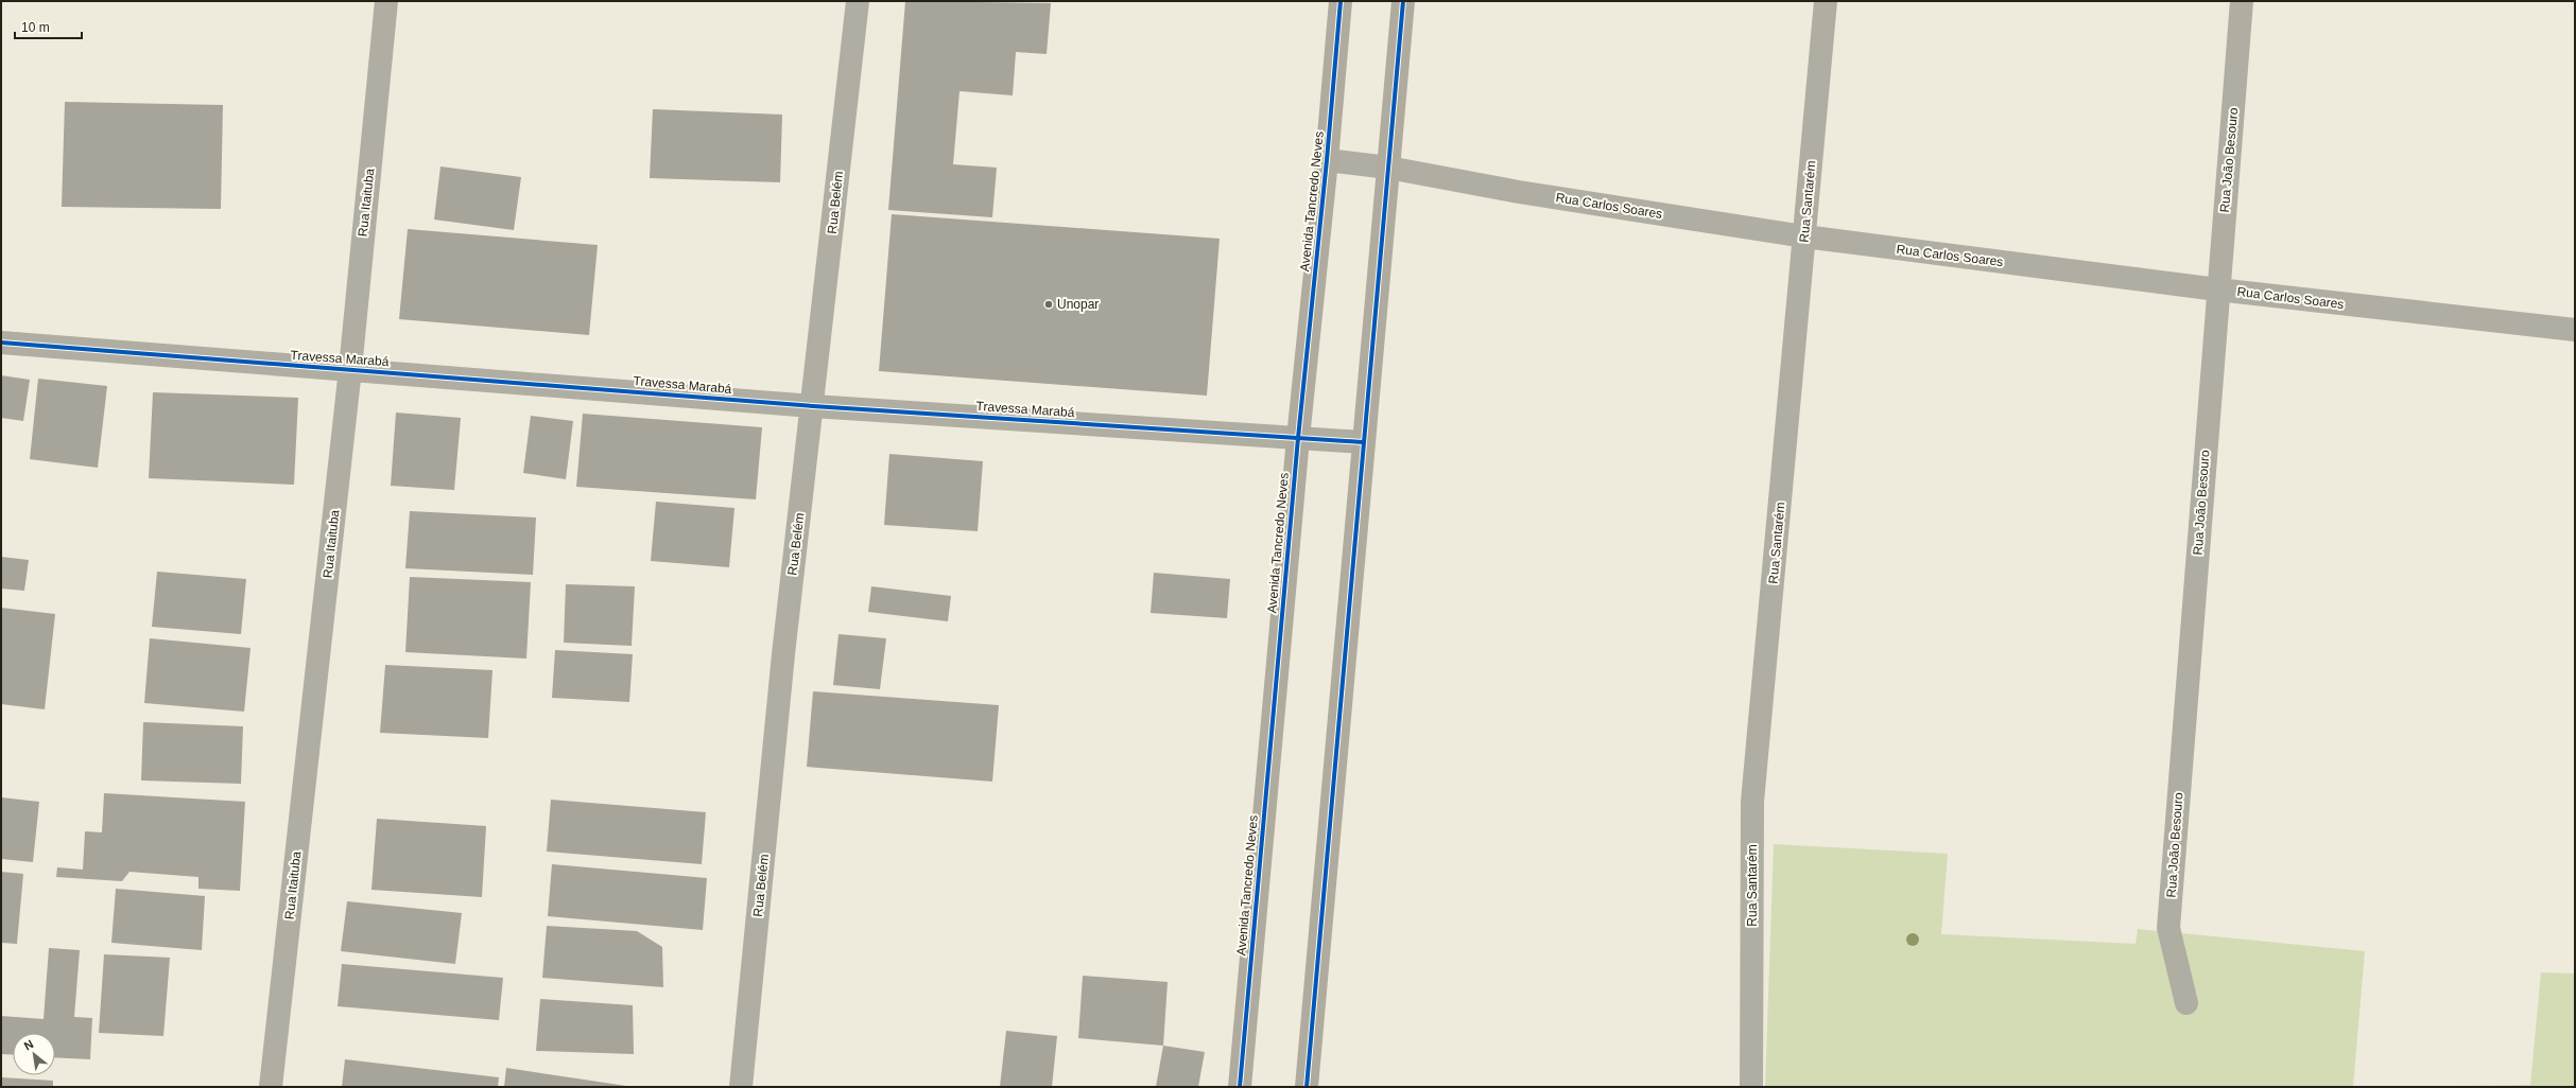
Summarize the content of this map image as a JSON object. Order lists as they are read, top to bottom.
{
  "streets": {
    "street": [
      "Rua João Besouro",
      "Avenida Tancredo Neves",
      "Rua Santarém",
      "Rua Itaituba",
      "Rua Belém",
      "Rua Carlos Soares",
      "Travessa Marabá"
    ]
  },
  "crossings": [
    ["Rua João Besouro", "Rua Carlos Soares"],
    ["Avenida Tancredo Neves", "Rua Carlos Soares"],
    ["Avenida Tancredo Neves", "Travessa Marabá"],
    ["Rua Santarém", "Rua Carlos Soares"],
    ["Rua Itaituba", "Travessa Marabá"],
    ["Rua Belém", "Travessa Marabá"]
  ],
  "places": ["Unopar"],
  "scale_bar": "10 m",
  "north": "top left"
}
